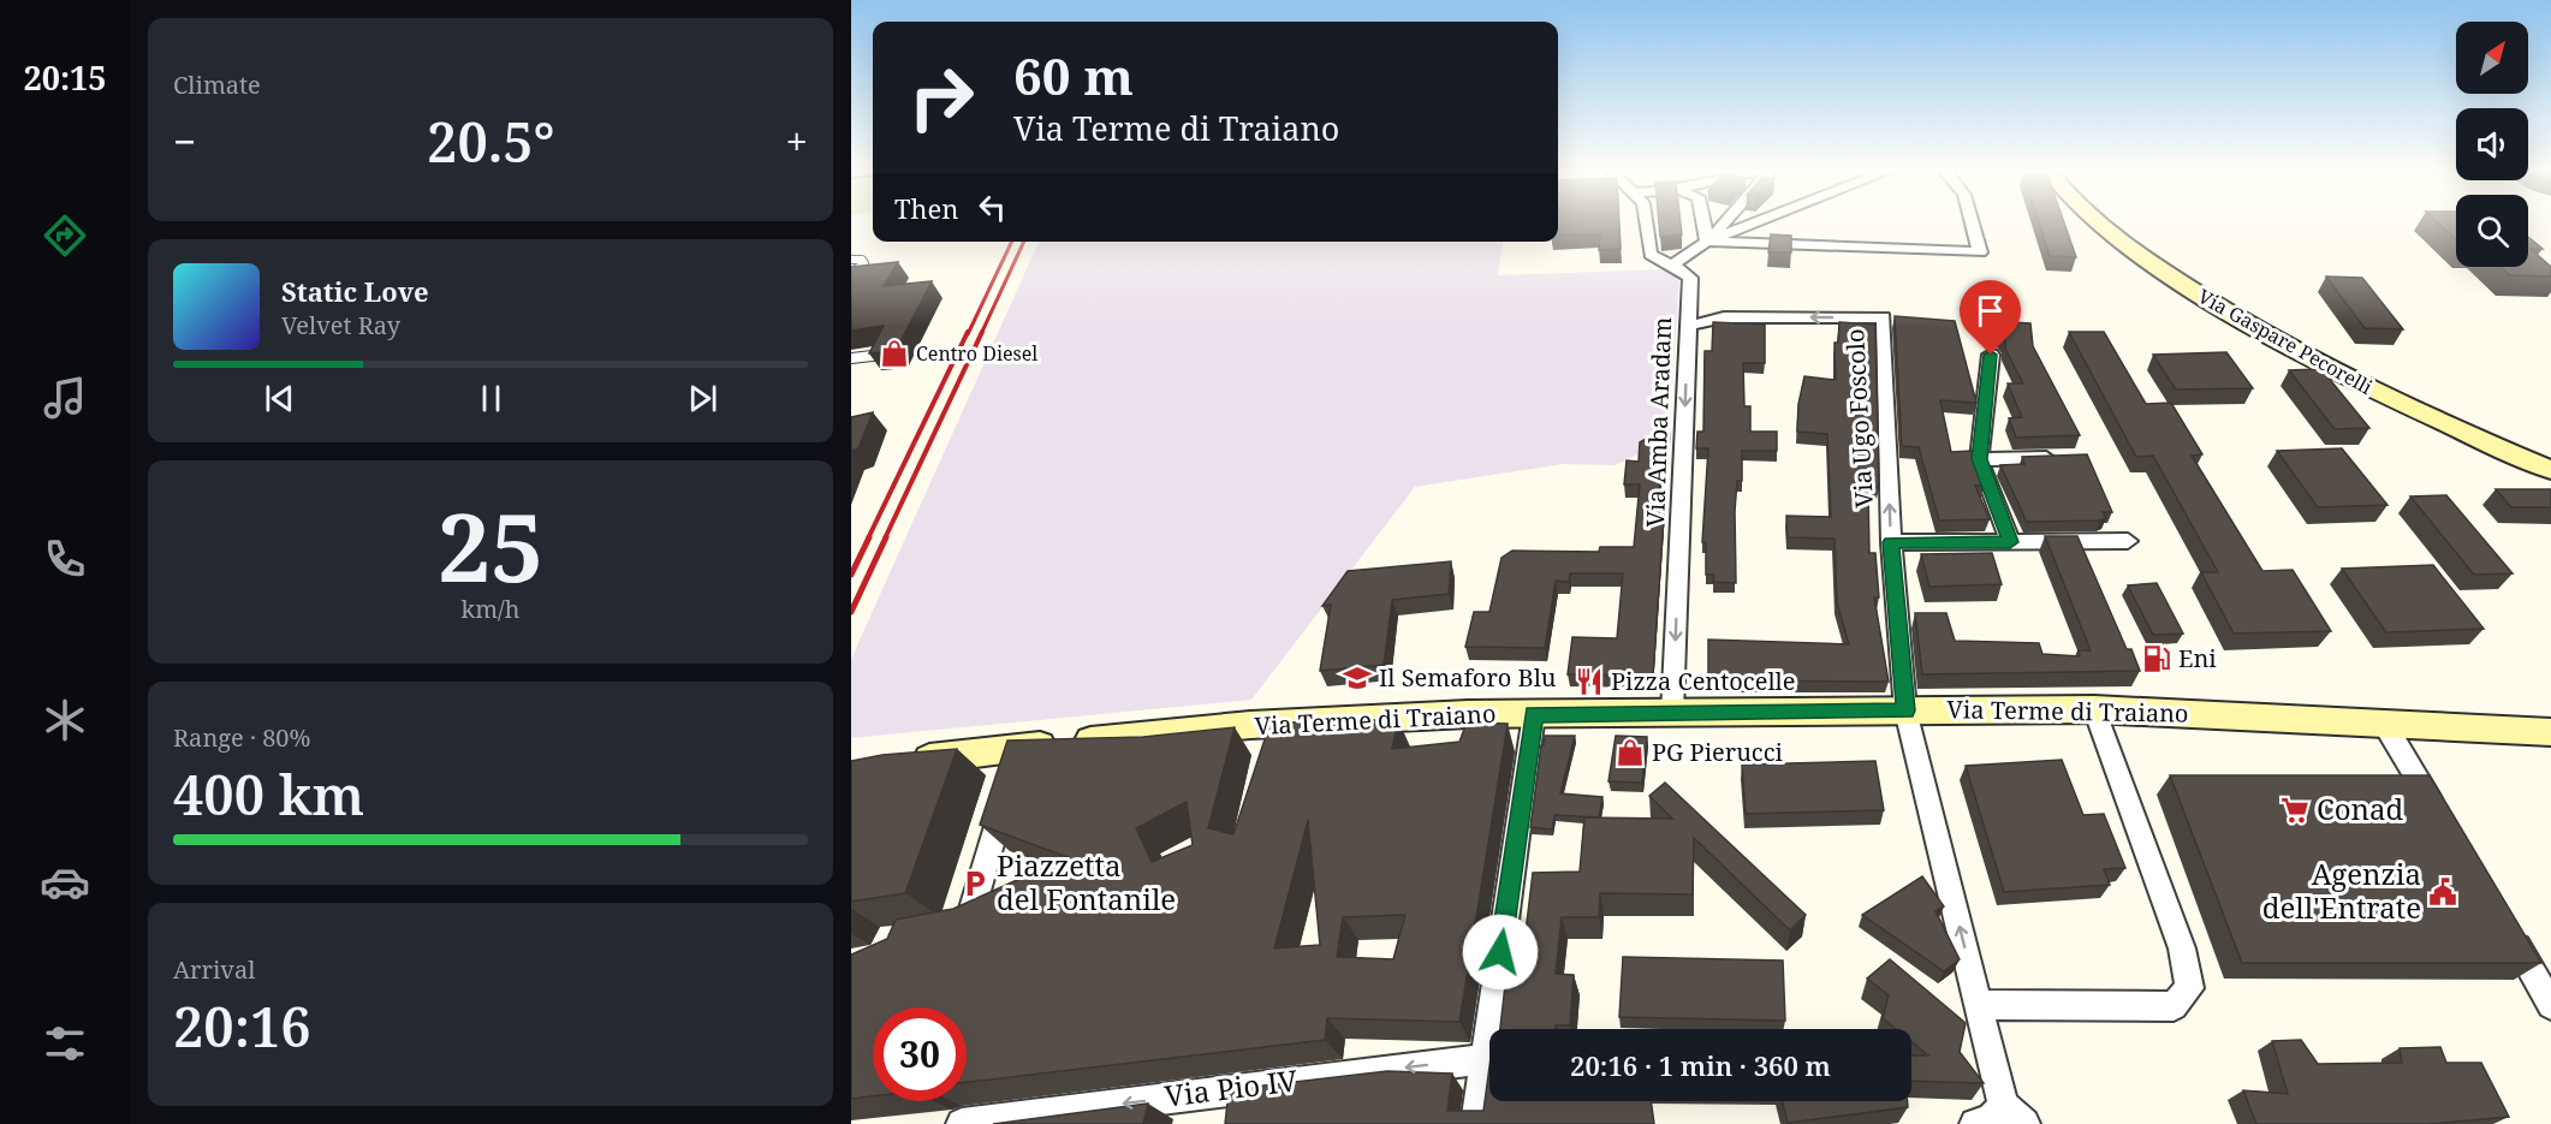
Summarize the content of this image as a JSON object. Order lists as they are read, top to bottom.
{
  "streets": {
    "street": [
      "Via Gaspare Pecorelli",
      "Via Ugo Foscolo",
      "Via Amba Aradam",
      "Via Terme di Traiano",
      "Via Pio IV"
    ]
  },
  "crossings": [
    ["Via Ugo Foscolo", "Via Amba Aradam"],
    ["Via Ugo Foscolo", "Via Terme di Traiano"],
    ["Via Amba Aradam", "Via Terme di Traiano"]
  ],
  "one_way": ["Via Ugo Foscolo", "Via Amba Aradam", "Via Pio IV"],
  "places": {
    "shop": ["Centro Diesel", "PG Pierucci"],
    "fuel station": ["Eni"],
    "school or university": ["Il Semaforo Blu"],
    "restaurant": ["Pizza Centocelle"],
    "supermarket": ["Conad"],
    "parking": ["Piazzetta del Fontanile"],
    "public building": ["Agenzia dell'Entrate"]
  },
  "north": "top right",
  "page": {
    "tabs": "20:15",
    "tile": [
      "Climate",
      ["25", "km/h"],
      ["Range · 80%", "400 km"],
      ["Arrival", "20:16"]
    ],
    "turn": ["60 m", "Via Terme di Traiano"],
    "heat": ["−", "20.5°", "+"],
    "then": "Then",
    "song": ["Static Love", "Velvet Ray"],
    "limit": "30",
    "trip": "20:16 · 1 min · 360 m"
  }
}
